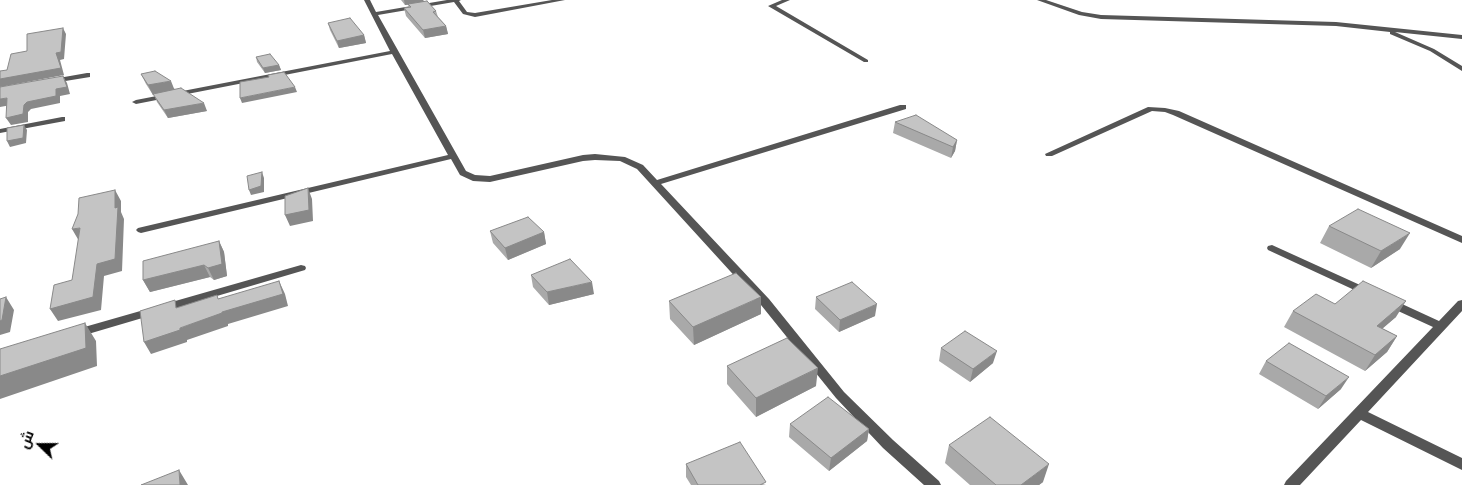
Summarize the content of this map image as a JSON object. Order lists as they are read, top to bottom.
{
  "north": "left"
}
